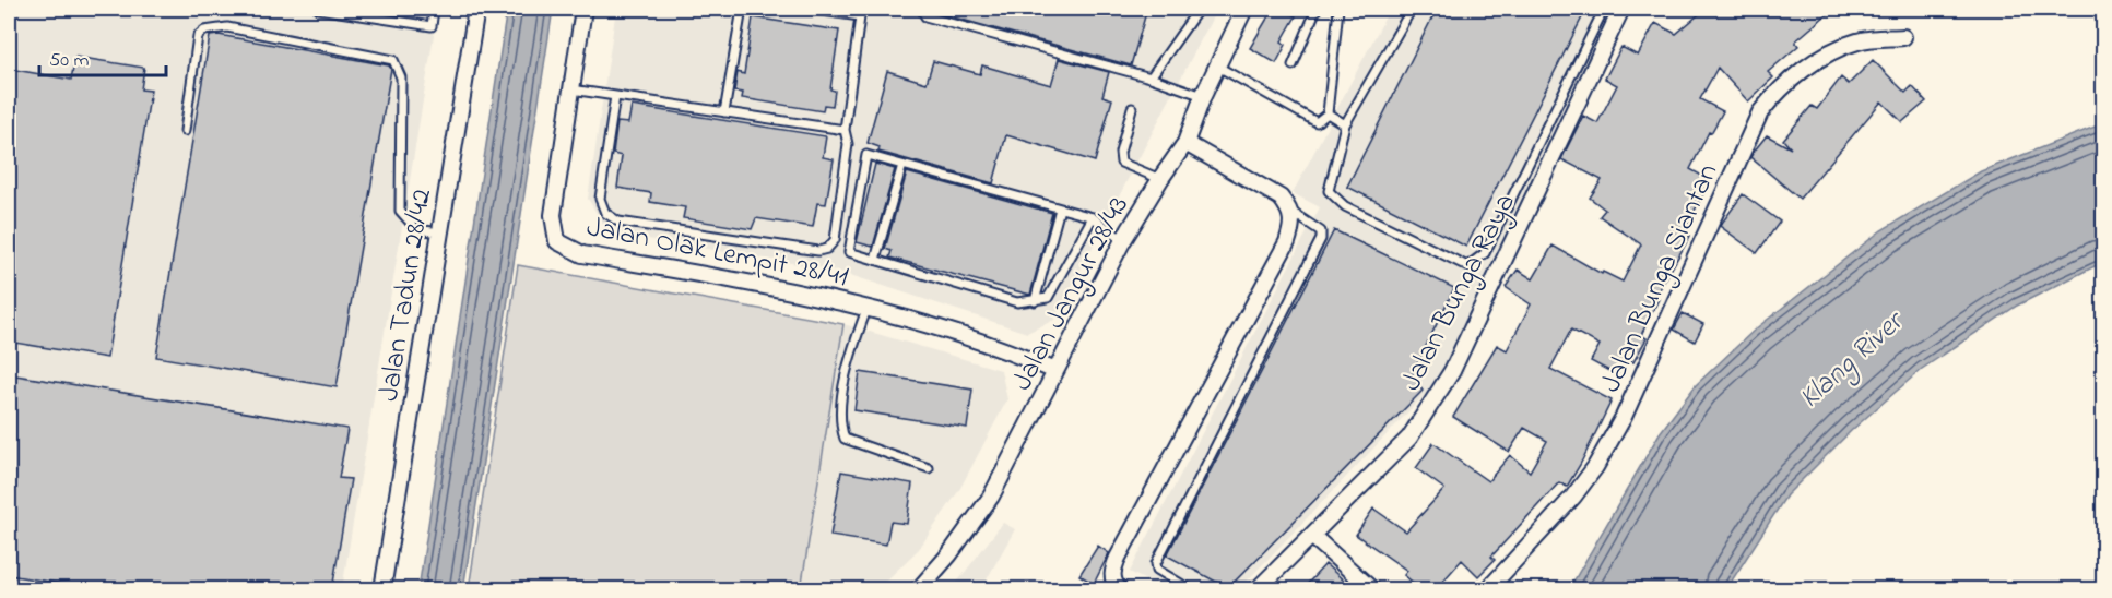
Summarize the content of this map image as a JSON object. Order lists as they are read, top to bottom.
{
  "streets": {
    "street": [
      "Jalan Olak Lempit 28/41",
      "Jalan Bunga Siantan",
      "Jalan Bunga Raya",
      "Jalan Jangur 28/43",
      "Jalan Tadun 28/42"
    ]
  },
  "crossings": [
    ["Jalan Olak Lempit 28/41", "Jalan Jangur 28/43"]
  ],
  "water": ["Klang River"],
  "scale_bar": "50 m"
}
